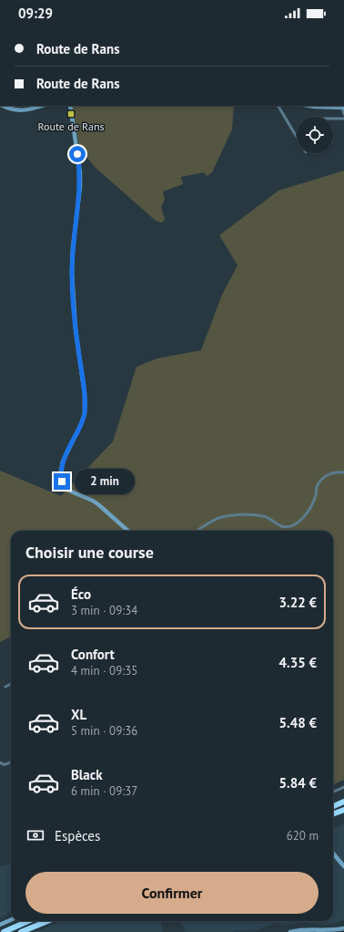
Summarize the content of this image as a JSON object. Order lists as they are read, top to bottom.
{
  "places": {
    "transit": ["Route de Rans"]
  },
  "page": {
    "status": "09:29",
    "banner": ["Route de Rans", "Route de Rans"],
    "bubble": "2 min",
    "heading": "Choisir une course",
    "list": [
      {
        "name": "Éco",
        "note": "3 min · 09:34",
        "value": "3.22 €"
      },
      {
        "name": "Confort",
        "note": "4 min · 09:35",
        "value": "4.35 €"
      },
      {
        "name": "XL",
        "note": "5 min · 09:36",
        "value": "5.48 €"
      },
      {
        "name": "Black",
        "note": "6 min · 09:37",
        "value": "5.84 €"
      }
    ],
    "pay": ["Espèces", "620 m"],
    "buttons": "Confirmer"
  }
}
